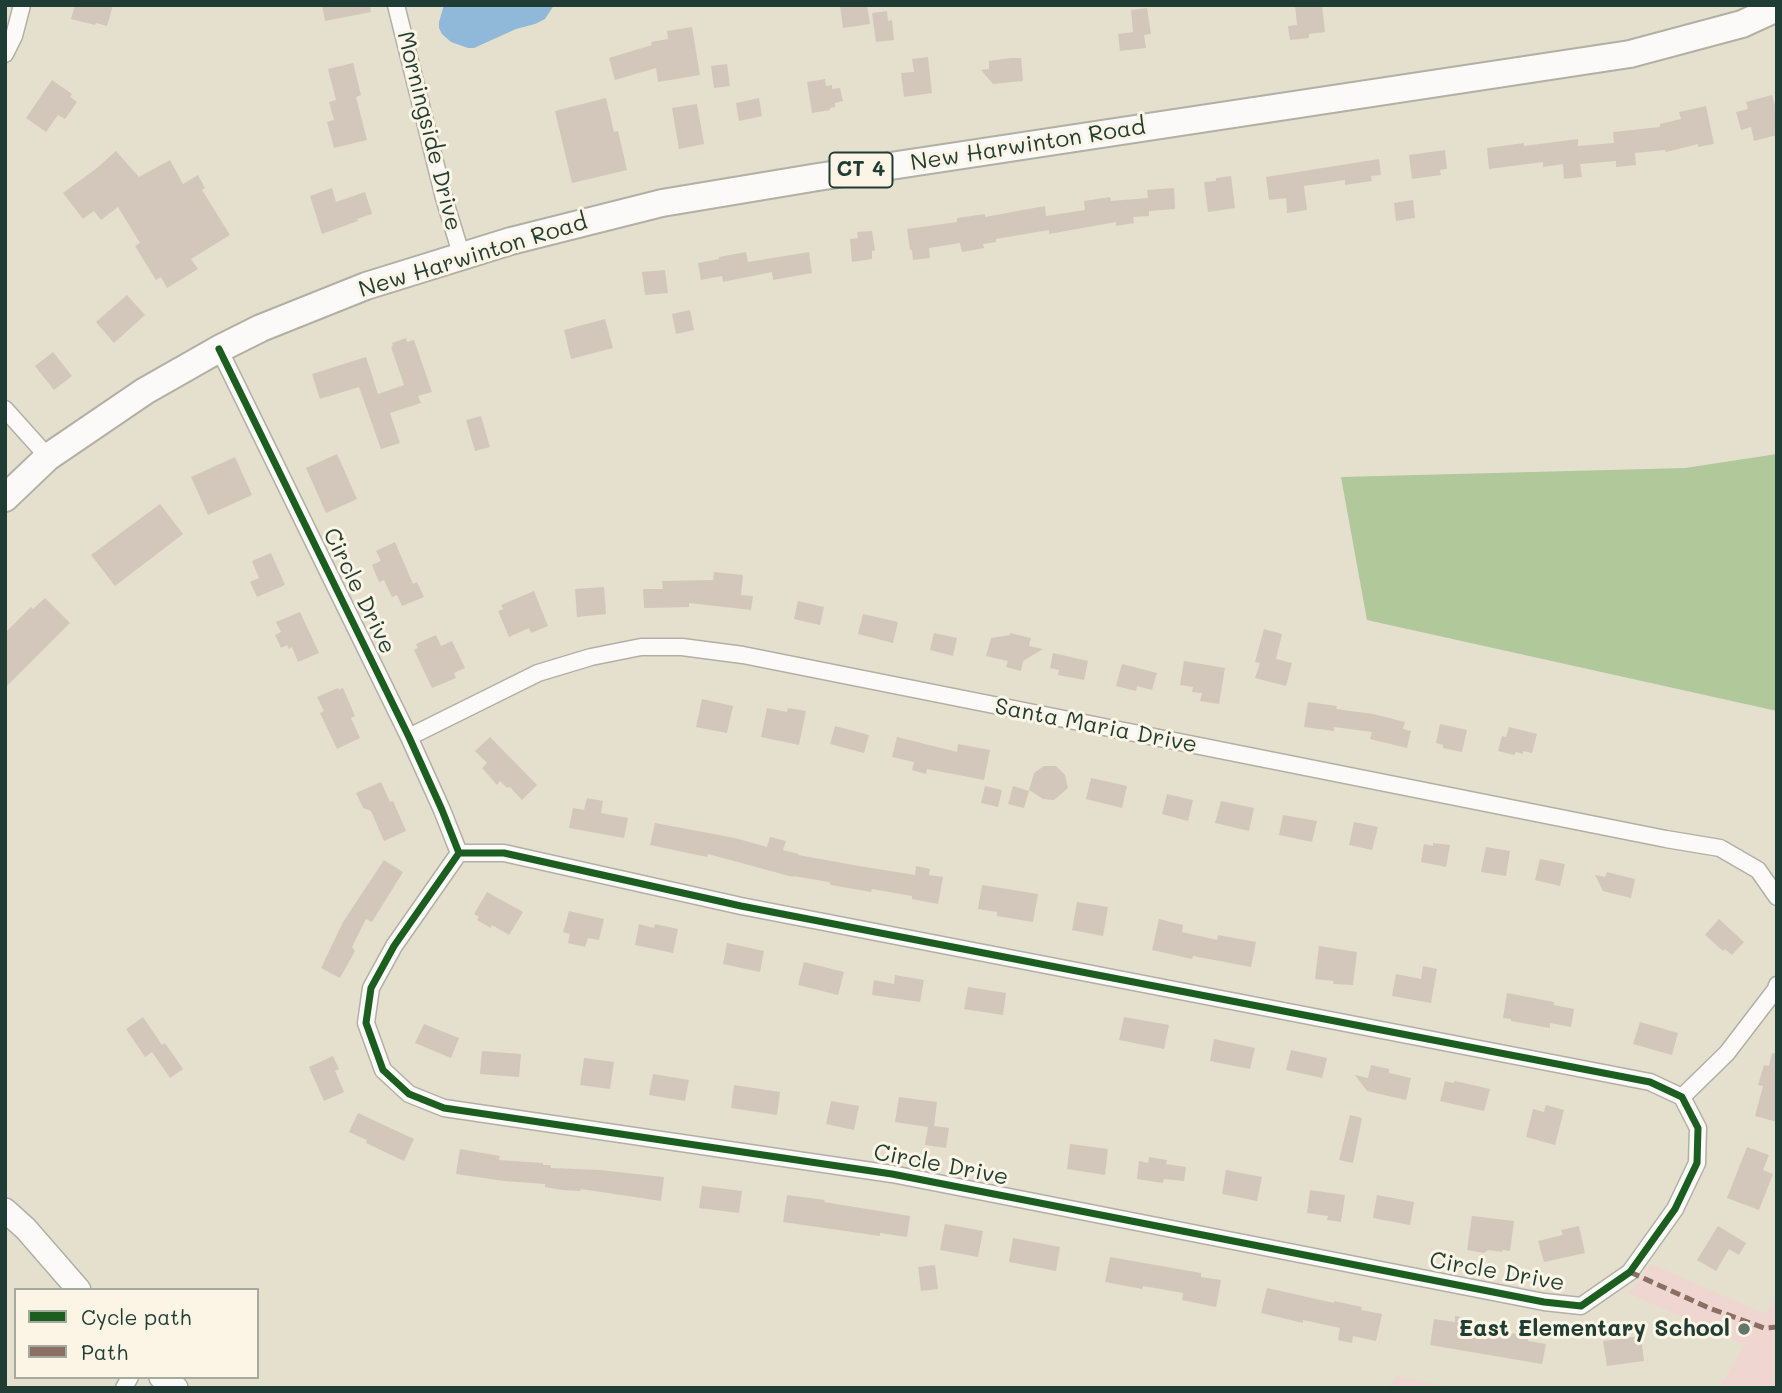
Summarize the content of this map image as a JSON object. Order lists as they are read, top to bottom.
{
  "streets": {
    "main road": ["New Harwinton Road", "CT 4"],
    "street": ["Morningside Drive", "Circle Drive", "Santa Maria Drive"]
  },
  "crossings": [
    ["Morningside Drive", "New Harwinton Road"],
    ["New Harwinton Road", "Circle Drive"],
    ["Circle Drive", "Santa Maria Drive"]
  ],
  "places": ["East Elementary School"],
  "legend": ["Cycle path", "Path"]
}
